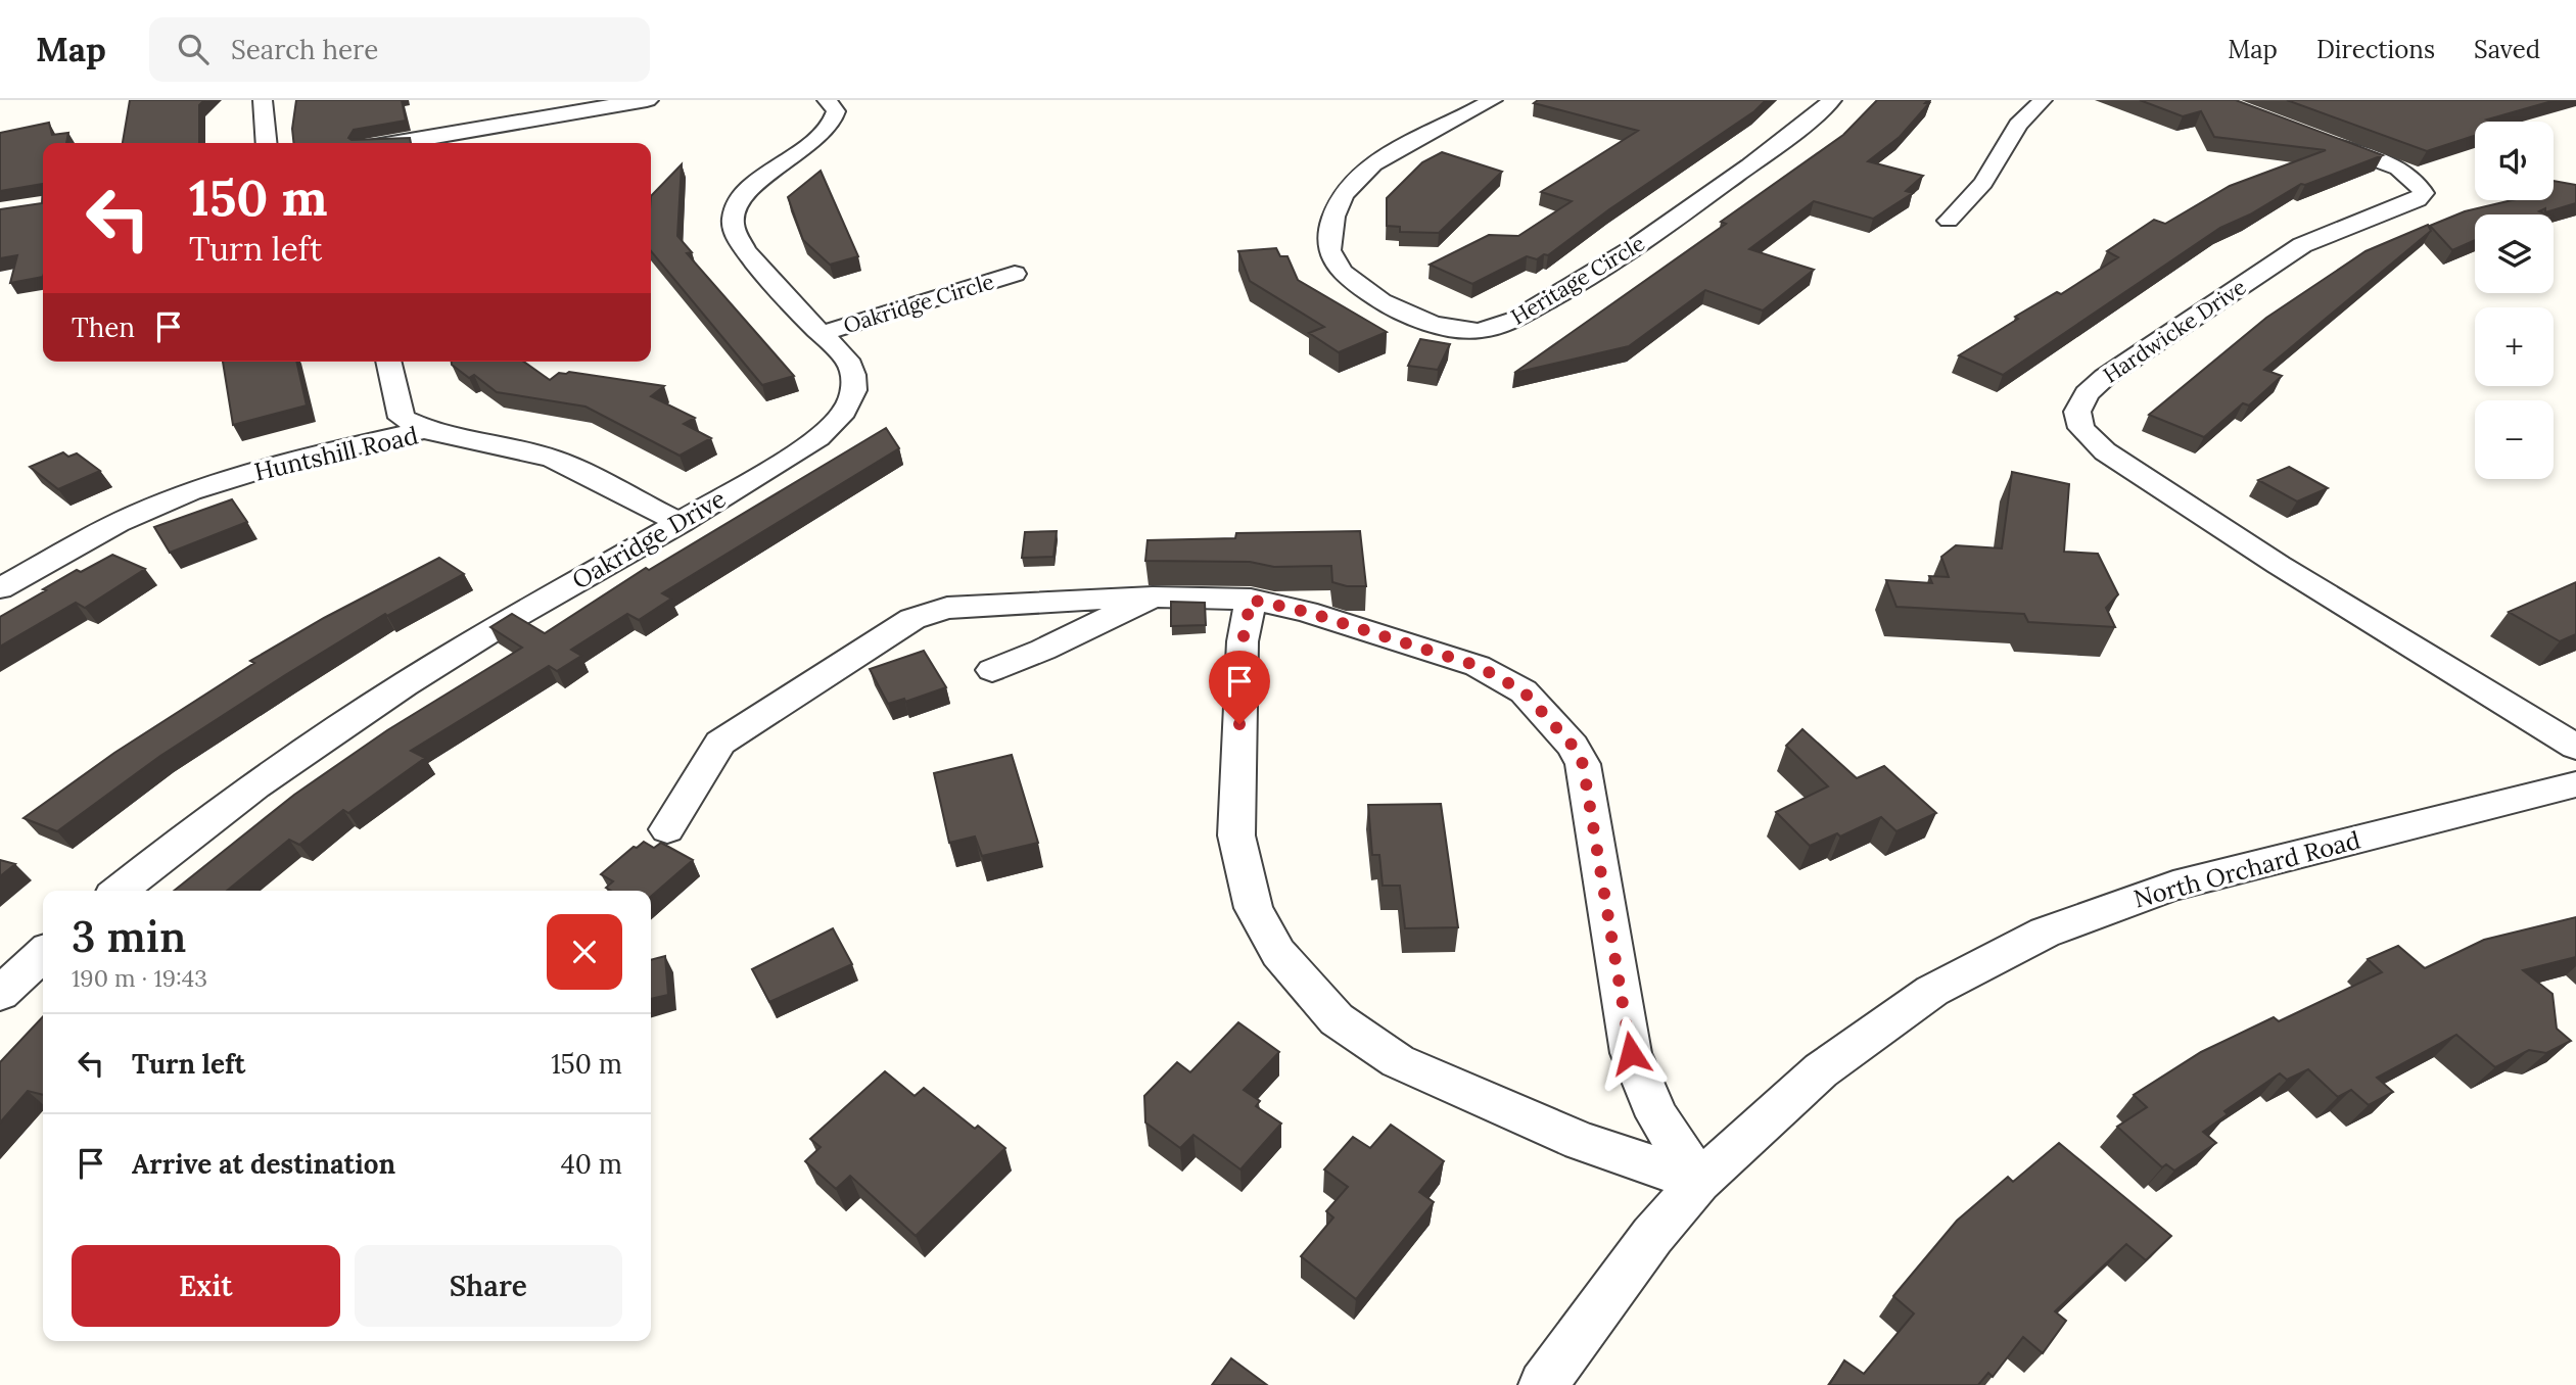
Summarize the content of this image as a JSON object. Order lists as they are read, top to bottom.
{
  "streets": {
    "street": [
      "Heritage Circle",
      "Oakridge Circle",
      "Hardwicke Drive",
      "Huntshill Road",
      "Oakridge Drive",
      "North Orchard Road"
    ]
  },
  "crossings": [
    ["Oakridge Circle", "Oakridge Drive"],
    ["Huntshill Road", "Oakridge Drive"]
  ],
  "page": {
    "header": "Map",
    "search": "Search here",
    "nav": ["Map", "Directions", "Saved"],
    "map_buttons": ["+", "−"],
    "turn": ["150 m", "Turn left"],
    "then": "Then",
    "heading": ["3 min", "190 m · 19:43"],
    "list": [
      {
        "name": "Turn left",
        "value": "150 m"
      },
      {
        "name": "Arrive at destination",
        "value": "40 m"
      }
    ],
    "buttons": ["Exit", "Share"]
  }
}
